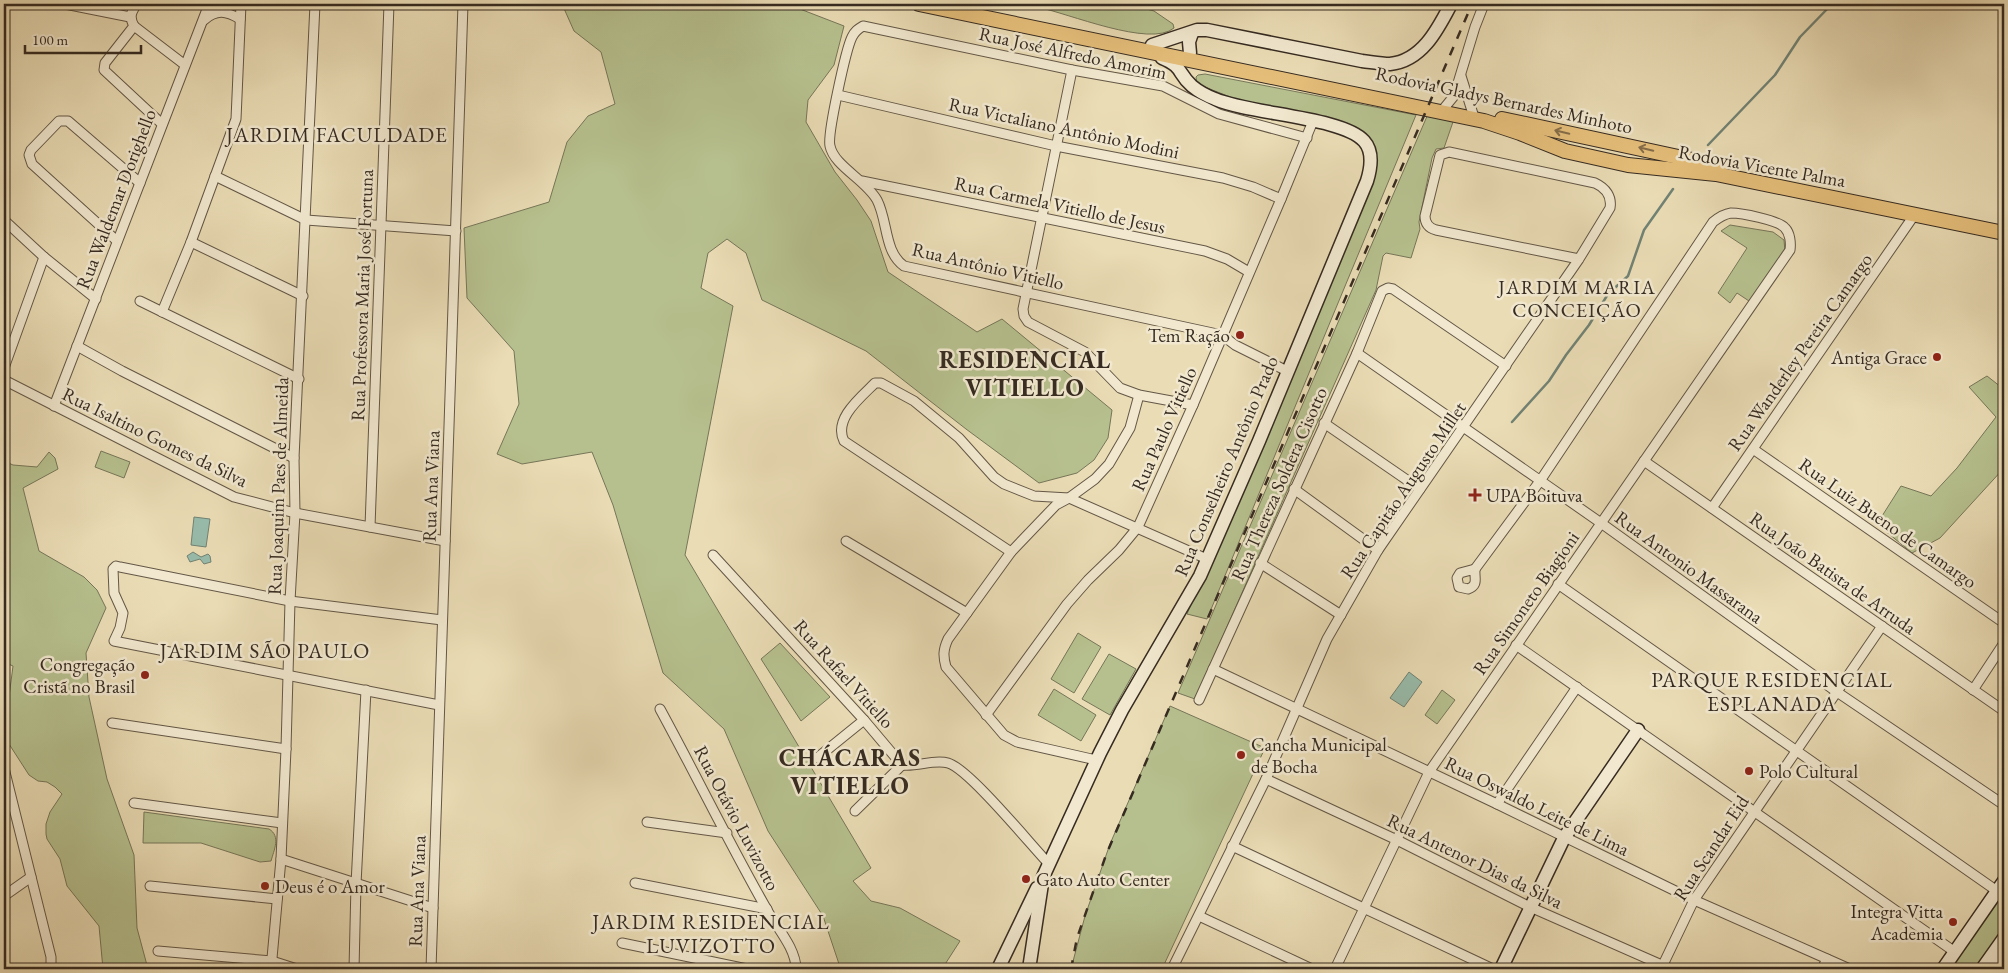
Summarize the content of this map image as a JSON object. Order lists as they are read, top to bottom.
{
  "streets": {
    "main road": ["Rodovia Gladys Bernardes Minhoto", "Rodovia Vicente Palma", "Rua Conselheiro Antônio Prado"],
    "street": [
      "Rua José Alfredo Amorim",
      "Rua Victaliano Antônio Modini",
      "Rua Waldemar Dorighello",
      "Rua Carmela Vitiello de Jesus",
      "Rua Antônio Vitiello",
      "Rua Professora Maria José Fortuna",
      "Rua Wanderley Pereira Camargo",
      "Rua Paulo Vitiello",
      "Rua Isaltino Gomes da Silva",
      "Rua Thereza Soldera Cisotto",
      "Rua Joaquim Paes de Almeida",
      "Rua Ana Viana",
      "Rua Capitão Augusto Millet",
      "Rua Luiz Bueno de Camargo",
      "Rua Antonio Massarana",
      "Rua João Batista de Arruda",
      "Rua Simoneto Biagioni",
      "Rua Rafael Vitiello",
      "Rua Oswaldo Leite de Lima",
      "Rua Otávio Luvizotto",
      "Rua Scandar Eid",
      "Rua Antenor Dias da Silva"
    ]
  },
  "crossings": [
    ["Rua José Alfredo Amorim", "Rua Antônio Vitiello"],
    ["Rua José Alfredo Amorim", "Rua Paulo Vitiello"],
    ["Rodovia Gladys Bernardes Minhoto", "Rodovia Vicente Palma"],
    ["Rua Victaliano Antônio Modini", "Rua Antônio Vitiello"],
    ["Rua Victaliano Antônio Modini", "Rua Paulo Vitiello"],
    ["Rodovia Vicente Palma", "Rua Wanderley Pereira Camargo"],
    ["Rua Waldemar Dorighello", "Rua Isaltino Gomes da Silva"],
    ["Rua Carmela Vitiello de Jesus", "Rua Antônio Vitiello"],
    ["Rua Carmela Vitiello de Jesus", "Rua Paulo Vitiello"],
    ["Rua Antônio Vitiello", "Rua Paulo Vitiello"],
    ["Rua Antônio Vitiello", "Rua Conselheiro Antônio Prado"],
    ["Rua Professora Maria José Fortuna", "Rua Isaltino Gomes da Silva"],
    ["Rua Wanderley Pereira Camargo", "Rua Luiz Bueno de Camargo"],
    ["Rua Wanderley Pereira Camargo", "Rua João Batista de Arruda"],
    ["Rua Paulo Vitiello", "Rua Conselheiro Antônio Prado"],
    ["Rua Isaltino Gomes da Silva", "Rua Joaquim Paes de Almeida"],
    ["Rua Isaltino Gomes da Silva", "Rua Ana Viana"],
    ["Rua Thereza Soldera Cisotto", "Rua Capitão Augusto Millet"],
    ["Rua Thereza Soldera Cisotto", "Rua Antonio Massarana"],
    ["Rua Thereza Soldera Cisotto", "Rua Oswaldo Leite de Lima"],
    ["Rua Capitão Augusto Millet", "Rua Antonio Massarana"],
    ["Rua Capitão Augusto Millet", "Rua Oswaldo Leite de Lima"],
    ["Rua Capitão Augusto Millet", "Rua Antenor Dias da Silva"],
    ["Rua Antonio Massarana", "Rua Simoneto Biagioni"],
    ["Rua Antonio Massarana", "Rua Scandar Eid"],
    ["Rua João Batista de Arruda", "Rua Simoneto Biagioni"],
    ["Rua João Batista de Arruda", "Rua Scandar Eid"],
    ["Rua Simoneto Biagioni", "Rua Oswaldo Leite de Lima"],
    ["Rua Simoneto Biagioni", "Rua Antenor Dias da Silva"],
    ["Rua Oswaldo Leite de Lima", "Rua Scandar Eid"],
    ["Rua Scandar Eid", "Rua Antenor Dias da Silva"]
  ],
  "one_way": ["Rodovia Gladys Bernardes Minhoto"],
  "districts": [
    "JARDIM FACULDADE",
    "JARDIM MARIA CONCEIÇÃO",
    "RESIDENCIAL VITIELLO",
    "JARDIM SÃO PAULO",
    "PARQUE RESIDENCIAL ESPLANADA",
    "CHÁCARAS VITIELLO",
    "JARDIM RESIDENCIAL LUVIZOTTO"
  ],
  "places": {
    "other": [
      "Tem Ração",
      "Antiga Grace",
      "Congregação Cristã no Brasil",
      "Cancha Municipal de Bocha",
      "Polo Cultural",
      "Gato Auto Center",
      "Deus é o Amor",
      "Integra Vitta Academia"
    ],
    "health": ["UPA Boituva"]
  },
  "scale_bar": "100 m"
}
